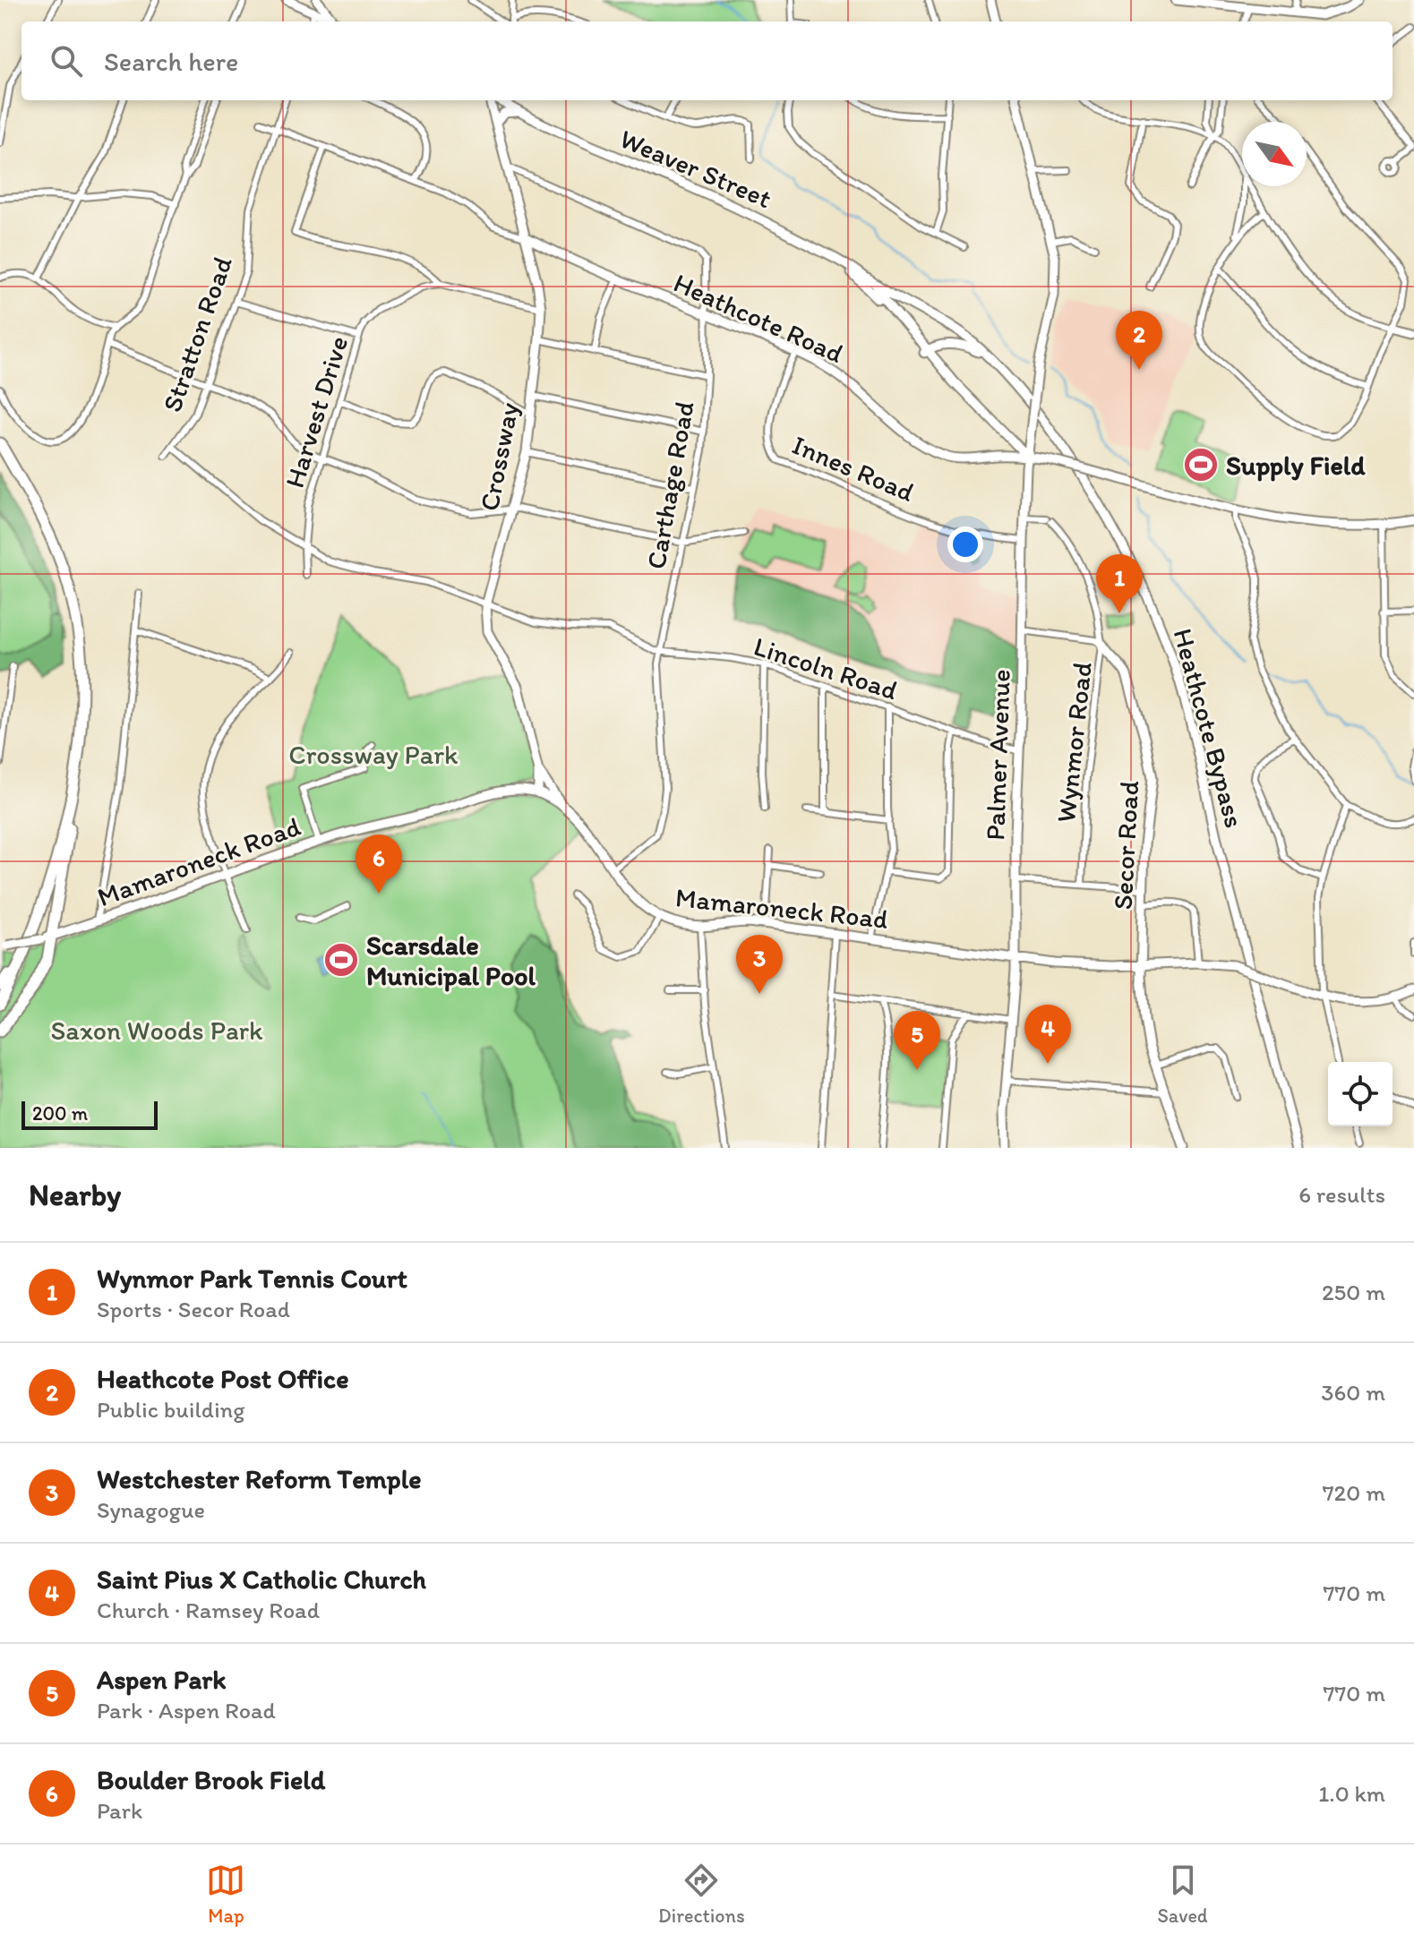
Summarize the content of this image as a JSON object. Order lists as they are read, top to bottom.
{
  "streets": {
    "street": [
      "Weaver Street",
      "Heathcote Road",
      "Stratton Road",
      "Harvest Drive",
      "Crossway",
      "Innes Road",
      "Carthage Road",
      "Lincoln Road",
      "Heathcote Bypass",
      "Wynmor Road",
      "Palmer Avenue",
      "Secor Road",
      "Mamaroneck Road"
    ]
  },
  "crossings": [
    ["Weaver Street", "Heathcote Road"],
    ["Weaver Street", "Heathcote Bypass"],
    ["Weaver Street", "Palmer Avenue"],
    ["Heathcote Road", "Stratton Road"],
    ["Heathcote Road", "Crossway"],
    ["Heathcote Road", "Innes Road"],
    ["Heathcote Road", "Carthage Road"],
    ["Heathcote Road", "Palmer Avenue"],
    ["Stratton Road", "Lincoln Road"],
    ["Harvest Drive", "Lincoln Road"],
    ["Crossway", "Carthage Road"],
    ["Crossway", "Lincoln Road"],
    ["Crossway", "Mamaroneck Road"],
    ["Innes Road", "Palmer Avenue"],
    ["Carthage Road", "Lincoln Road"],
    ["Carthage Road", "Mamaroneck Road"],
    ["Lincoln Road", "Palmer Avenue"],
    ["Wynmor Road", "Palmer Avenue"],
    ["Wynmor Road", "Secor Road"],
    ["Palmer Avenue", "Secor Road"],
    ["Palmer Avenue", "Mamaroneck Road"],
    ["Secor Road", "Mamaroneck Road"]
  ],
  "parks": ["Crossway Park", "Saxon Woods Park"],
  "places": {
    "sports": ["Supply Field", "Scarsdale Municipal Pool"]
  },
  "scale_bar": "200 m",
  "north": "bottom right",
  "page": {
    "search": "Search here",
    "pins": [
      "2",
      "1",
      "6",
      "3",
      "4",
      "5"
    ],
    "scale": "200 m",
    "heading": ["Nearby", "6 results"],
    "list": [
      {
        "mark": "1",
        "name": "Wynmor Park Tennis Court",
        "note": "Sports · Secor Road",
        "value": "250 m"
      },
      {
        "mark": "2",
        "name": "Heathcote Post Office",
        "note": "Public building",
        "value": "360 m"
      },
      {
        "mark": "3",
        "name": "Westchester Reform Temple",
        "note": "Synagogue",
        "value": "720 m"
      },
      {
        "mark": "4",
        "name": "Saint Pius X Catholic Church",
        "note": "Church · Ramsey Road",
        "value": "770 m"
      },
      {
        "mark": "5",
        "name": "Aspen Park",
        "note": "Park · Aspen Road",
        "value": "770 m"
      },
      {
        "mark": "6",
        "name": "Boulder Brook Field",
        "note": "Park",
        "value": "1.0 km"
      }
    ],
    "nav": ["Map", "Directions", "Saved"]
  }
}
